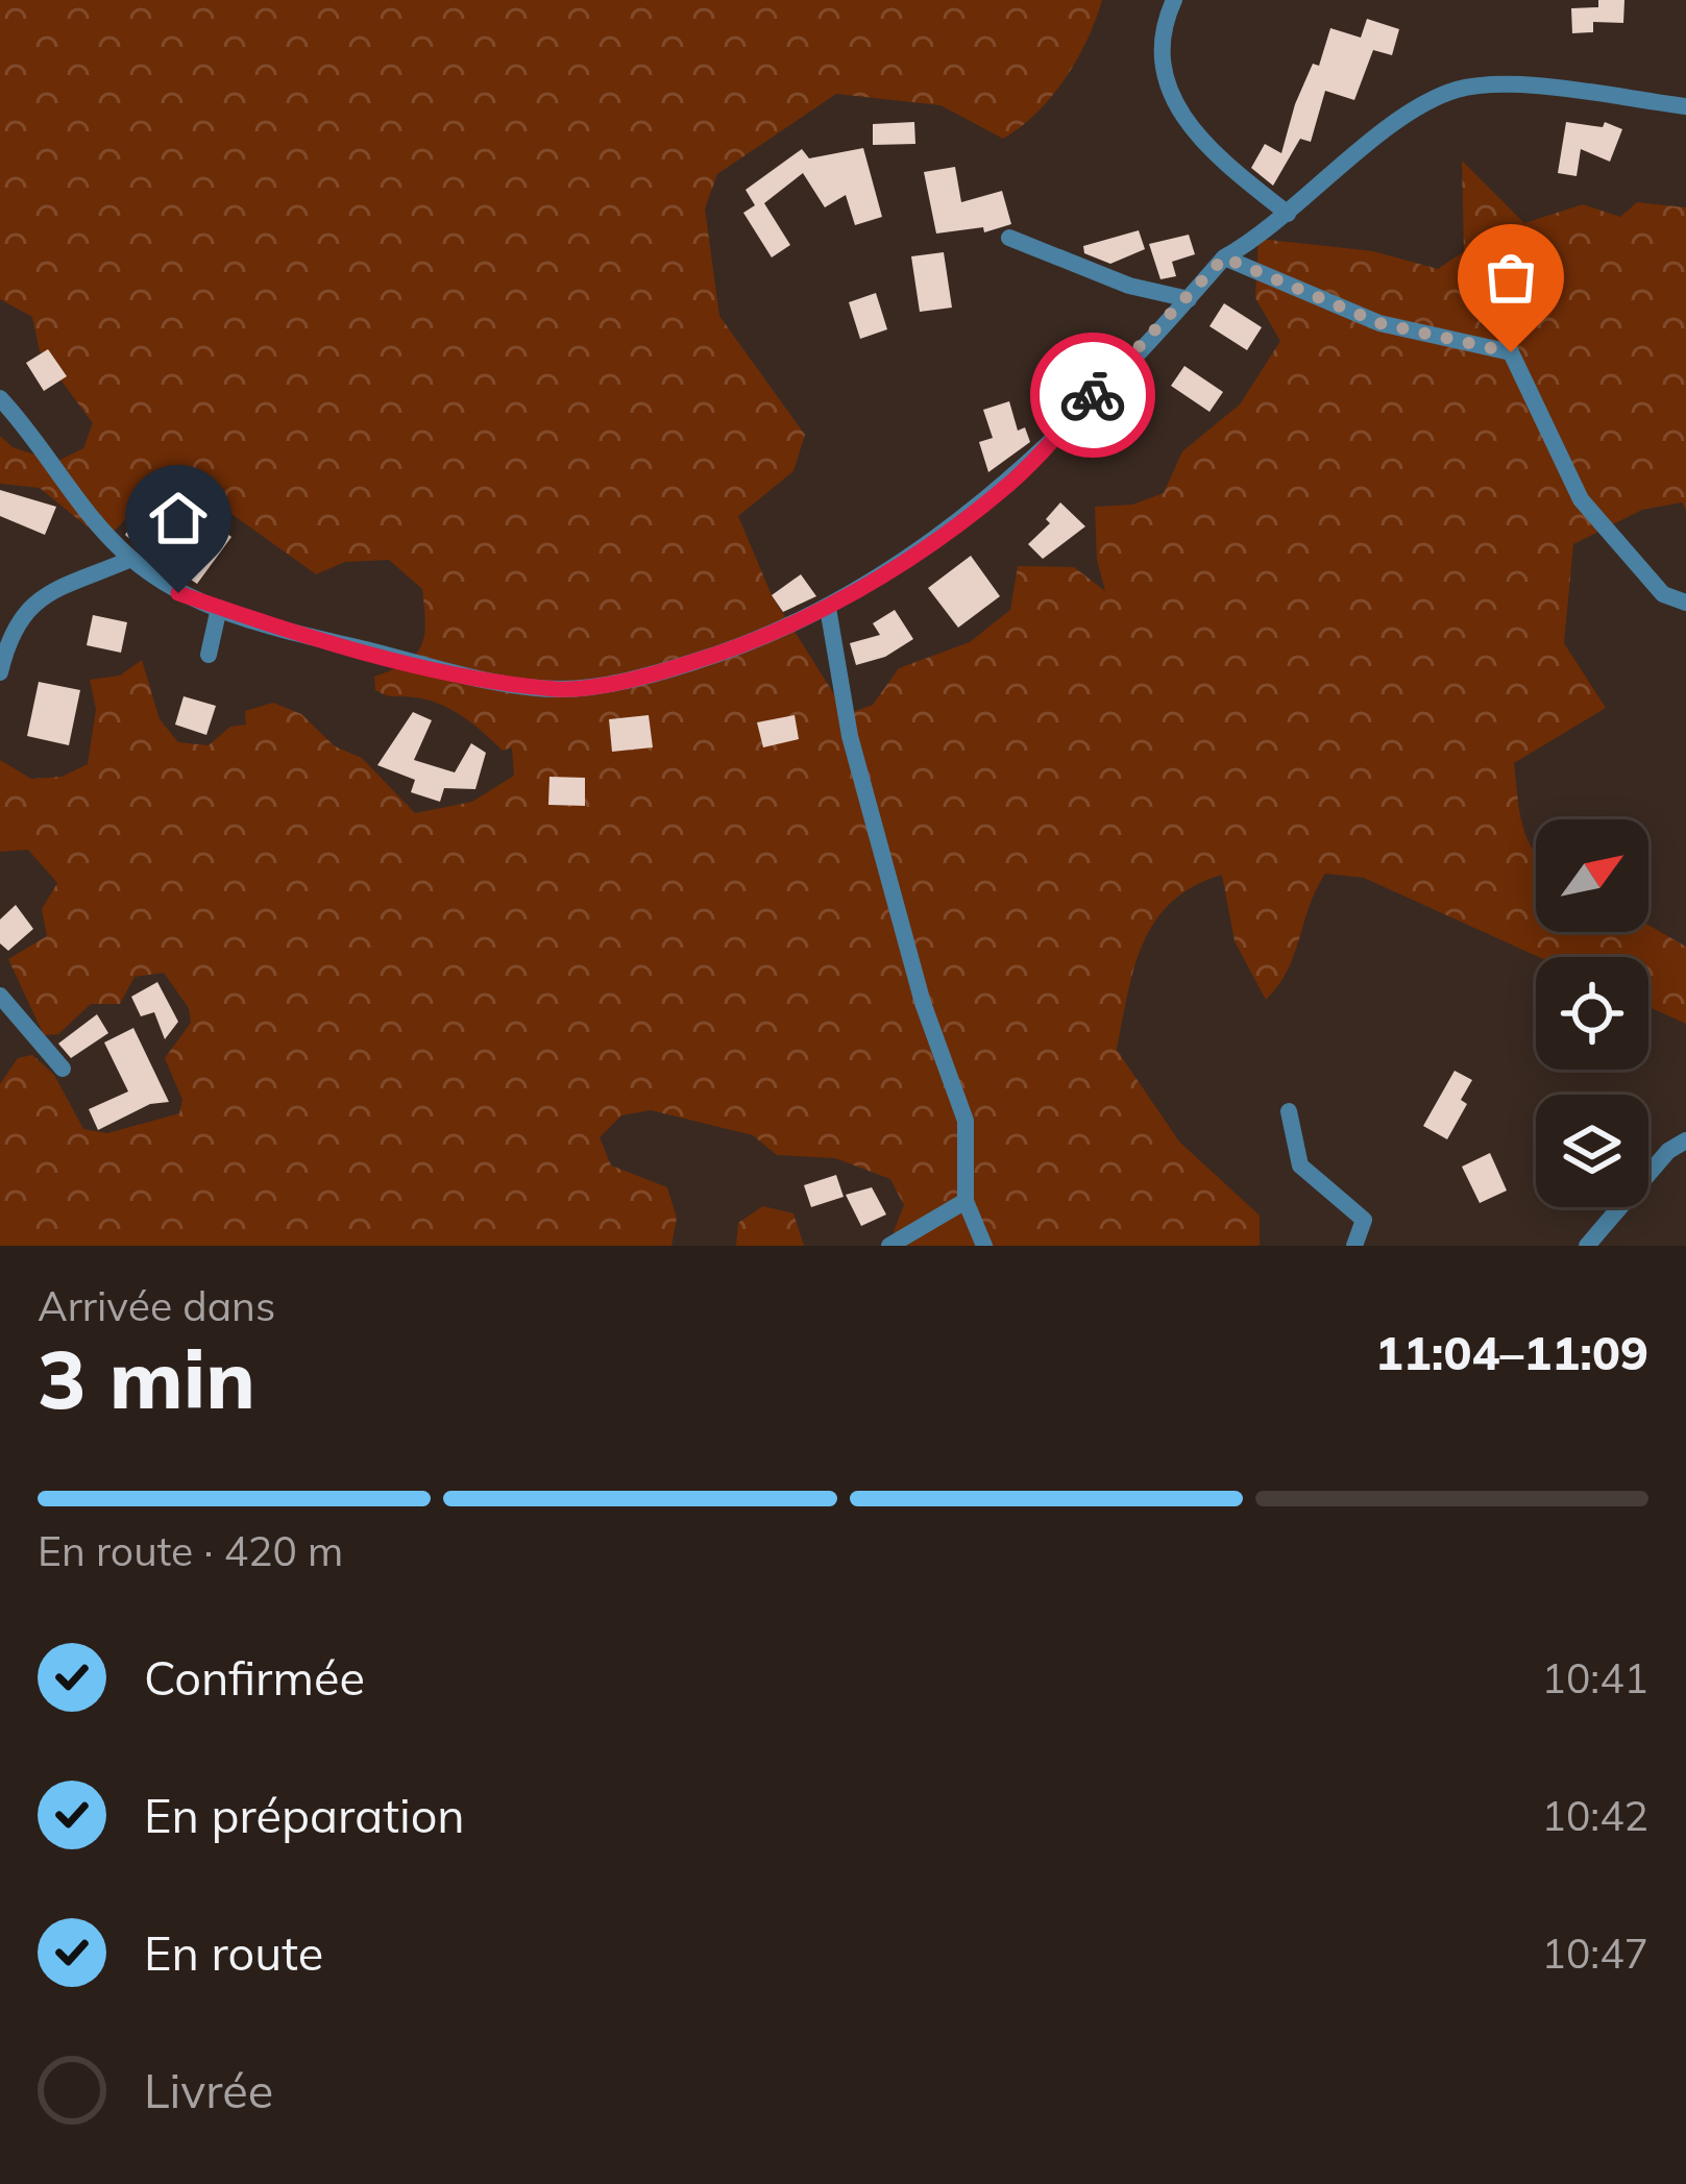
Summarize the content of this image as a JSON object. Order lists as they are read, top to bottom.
{
  "north": "top right",
  "page": {
    "heading": ["3 min", "Arrivée dans", "11:04–11:09"],
    "bar": "En route · 420 m",
    "list": [
      ["Confirmée", "10:41"],
      ["En préparation", "10:42"],
      ["En route", "10:47"],
      "Livrée"
    ]
  }
}
